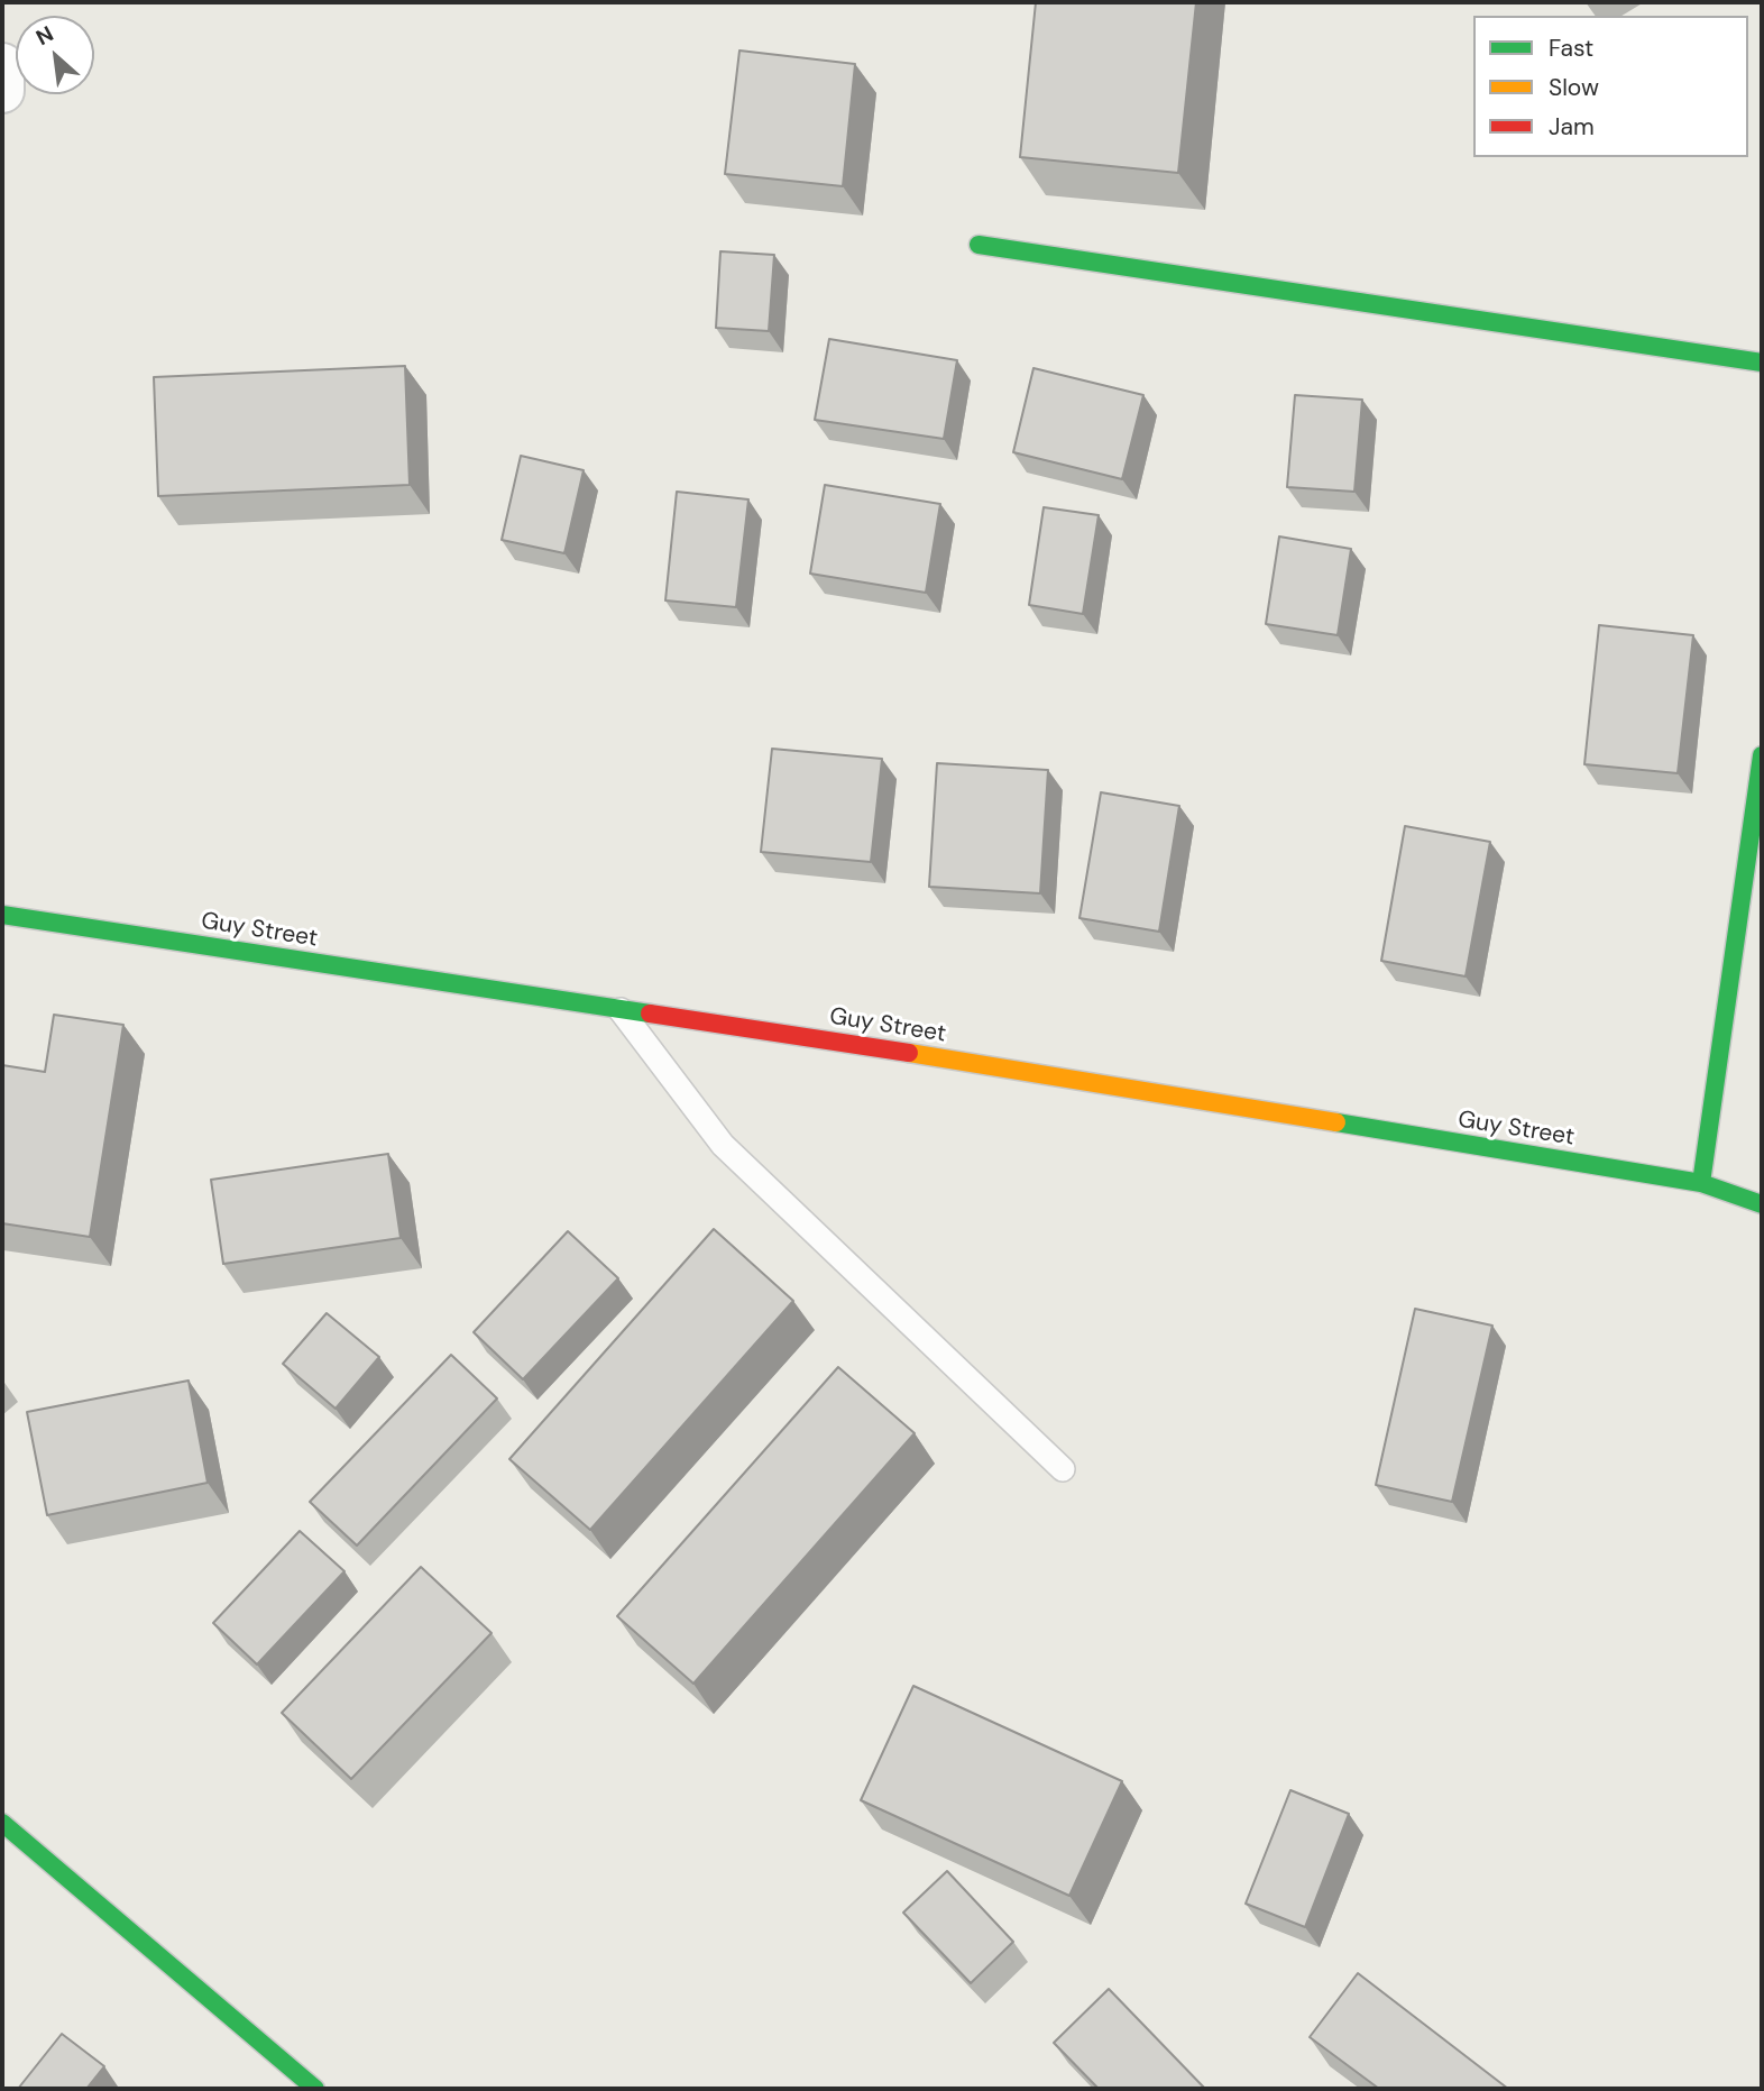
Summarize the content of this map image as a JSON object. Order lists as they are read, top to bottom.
{
  "streets": {
    "street": ["Guy Street"]
  },
  "legend": ["Fast", "Slow", "Jam"],
  "north": "top left"
}
